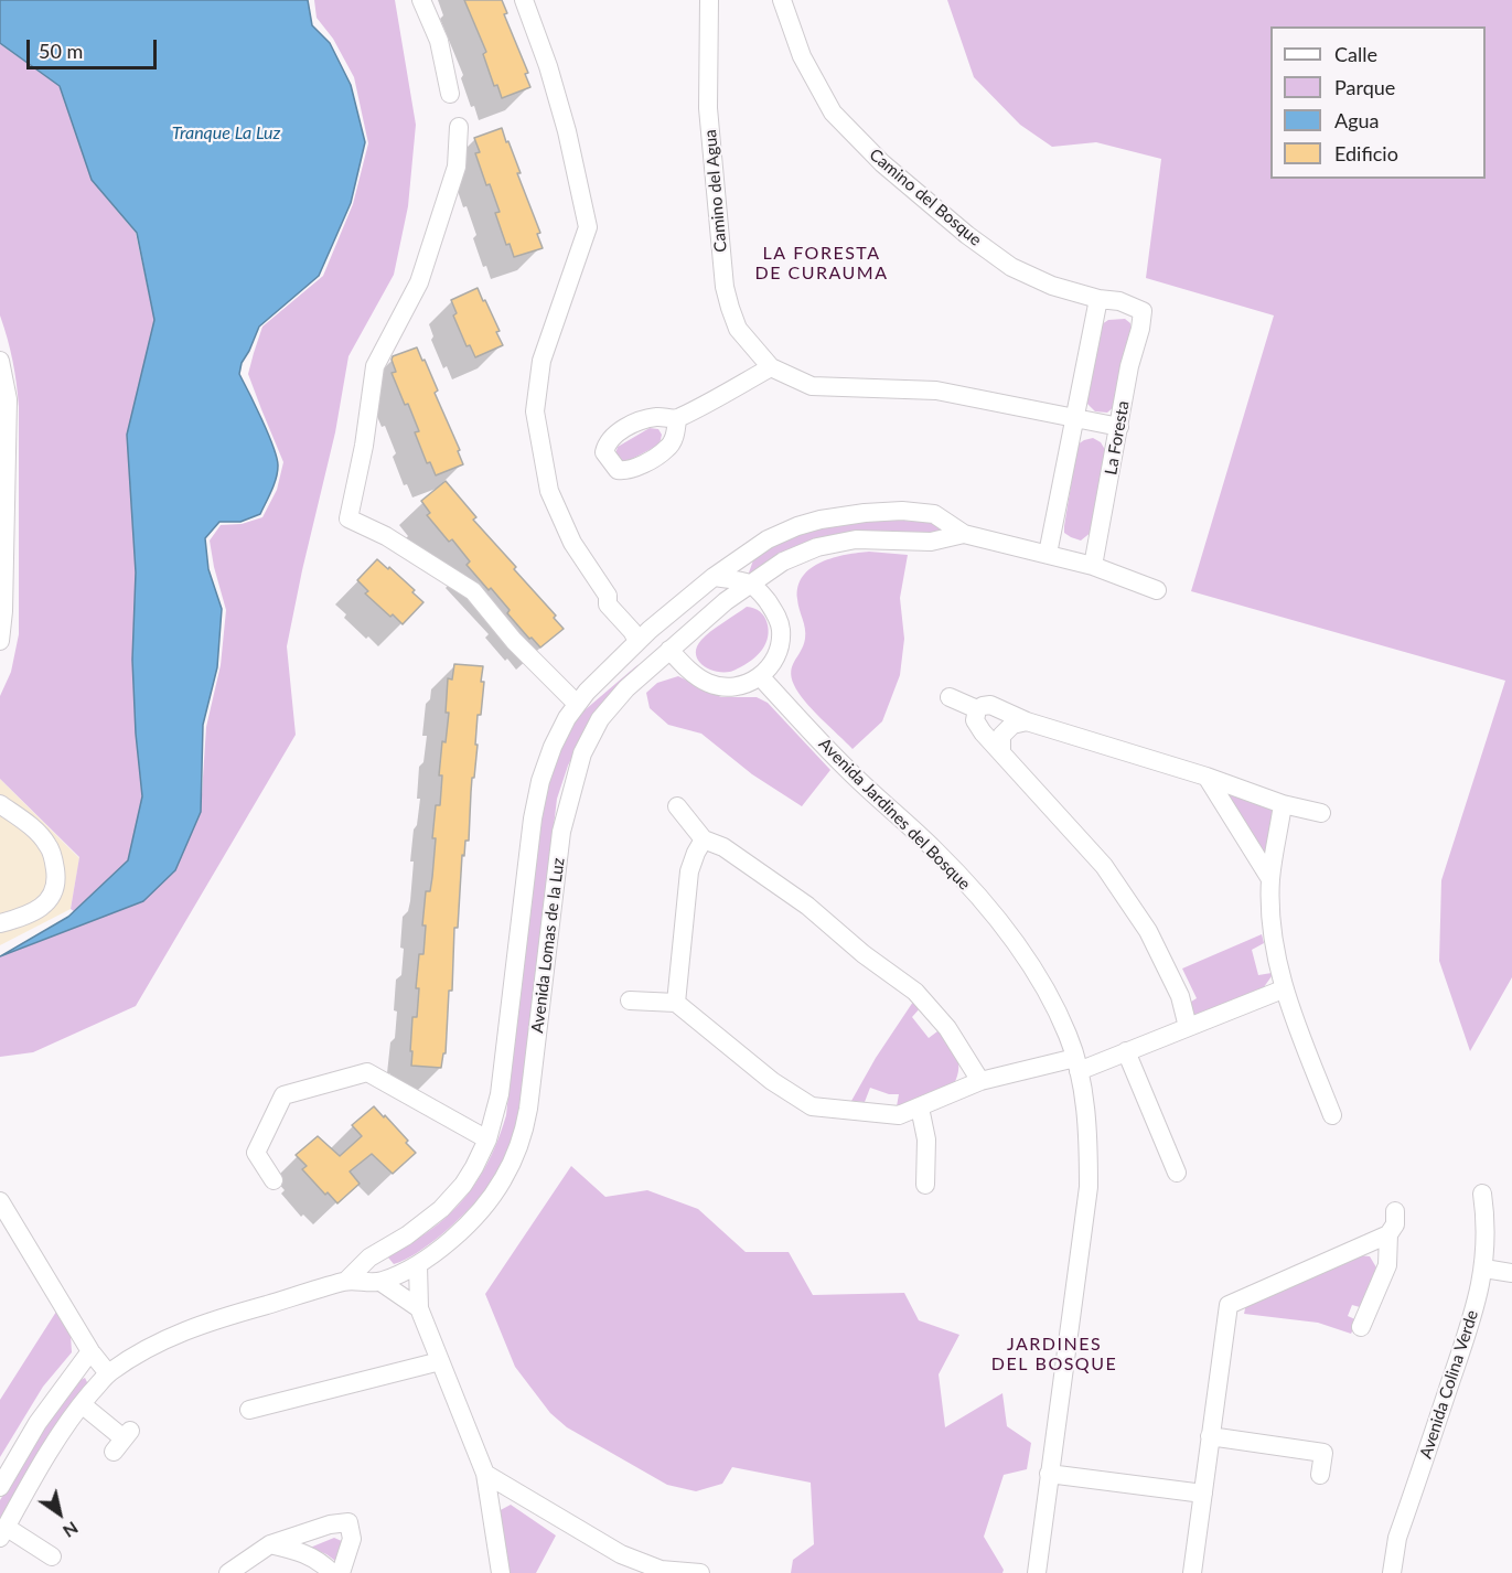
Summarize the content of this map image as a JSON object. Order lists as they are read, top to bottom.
{
  "streets": {
    "street": [
      "Camino del Agua",
      "Camino del Bosque",
      "La Foresta",
      "Avenida Jardines del Bosque",
      "Avenida Lomas de la Luz",
      "Avenida Colina Verde"
    ]
  },
  "crossings": [
    ["Camino del Agua", "La Foresta"],
    ["Camino del Bosque", "La Foresta"],
    ["La Foresta", "Avenida Lomas de la Luz"],
    ["Avenida Jardines del Bosque", "Avenida Lomas de la Luz"]
  ],
  "districts": ["LA FORESTA DE CURAUMA", "JARDINES DEL BOSQUE"],
  "water": ["Tranque La Luz"],
  "legend": [
    "Calle",
    "Parque",
    "Agua",
    "Edificio"
  ],
  "scale_bar": "50 m",
  "north": "bottom right"
}
